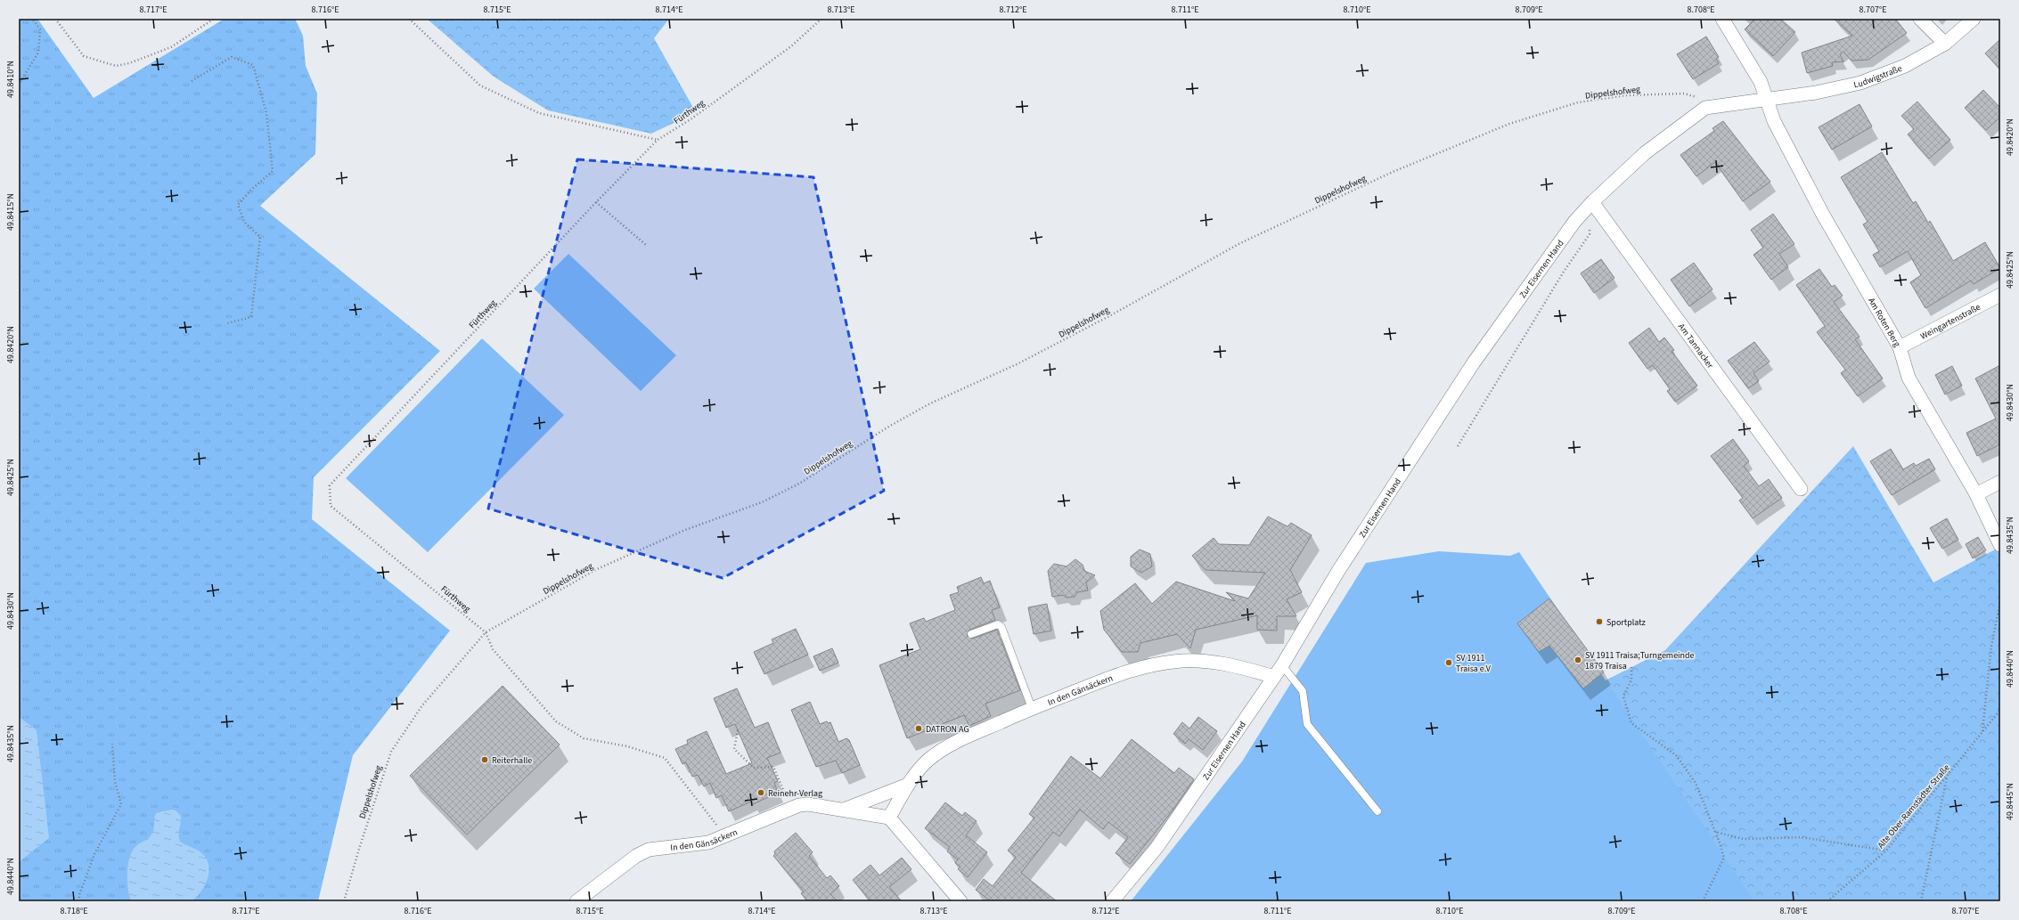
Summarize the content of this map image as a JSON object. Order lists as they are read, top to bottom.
{
  "streets": {
    "street": [
      "Ludwigstraße",
      "Zur Eisernen Hand",
      "Weingartenstraße",
      "Am Roten Berg",
      "Am Tannacker",
      "In den Gänsäckern"
    ],
    "path": ["Dippelshofweg", "Fürthweg", "Alte Ober-Ramstädter Straße"]
  },
  "crossings": [
    ["Ludwigstraße", "Dippelshofweg"],
    ["Ludwigstraße", "Zur Eisernen Hand"],
    ["Ludwigstraße", "Am Roten Berg"],
    ["Dippelshofweg", "Fürthweg"],
    ["Dippelshofweg", "Zur Eisernen Hand"],
    ["Zur Eisernen Hand", "Am Tannacker"],
    ["Zur Eisernen Hand", "In den Gänsäckern"],
    ["Weingartenstraße", "Am Roten Berg"]
  ],
  "places": [
    "Sportplatz",
    "SV 1911 Traisa;Turngemeinde 1879 Traisa",
    "SV 1911 Traisa e.V",
    "DATRON AG",
    "Reiterhalle",
    "Reinehr-Verlag"
  ],
  "coordinates": [
    "8.717°E",
    "8.716°E",
    "8.715°E",
    "8.714°E",
    "8.713°E",
    "8.712°E",
    "8.711°E",
    "8.710°E",
    "8.709°E",
    "8.708°E",
    "8.707°E",
    "49.8410°N",
    "49.8420°N",
    "49.8415°N",
    "49.8425°N",
    "49.8430°N",
    "49.8435°N",
    "49.8440°N",
    "49.8445°N",
    "8.718°E"
  ]
}
